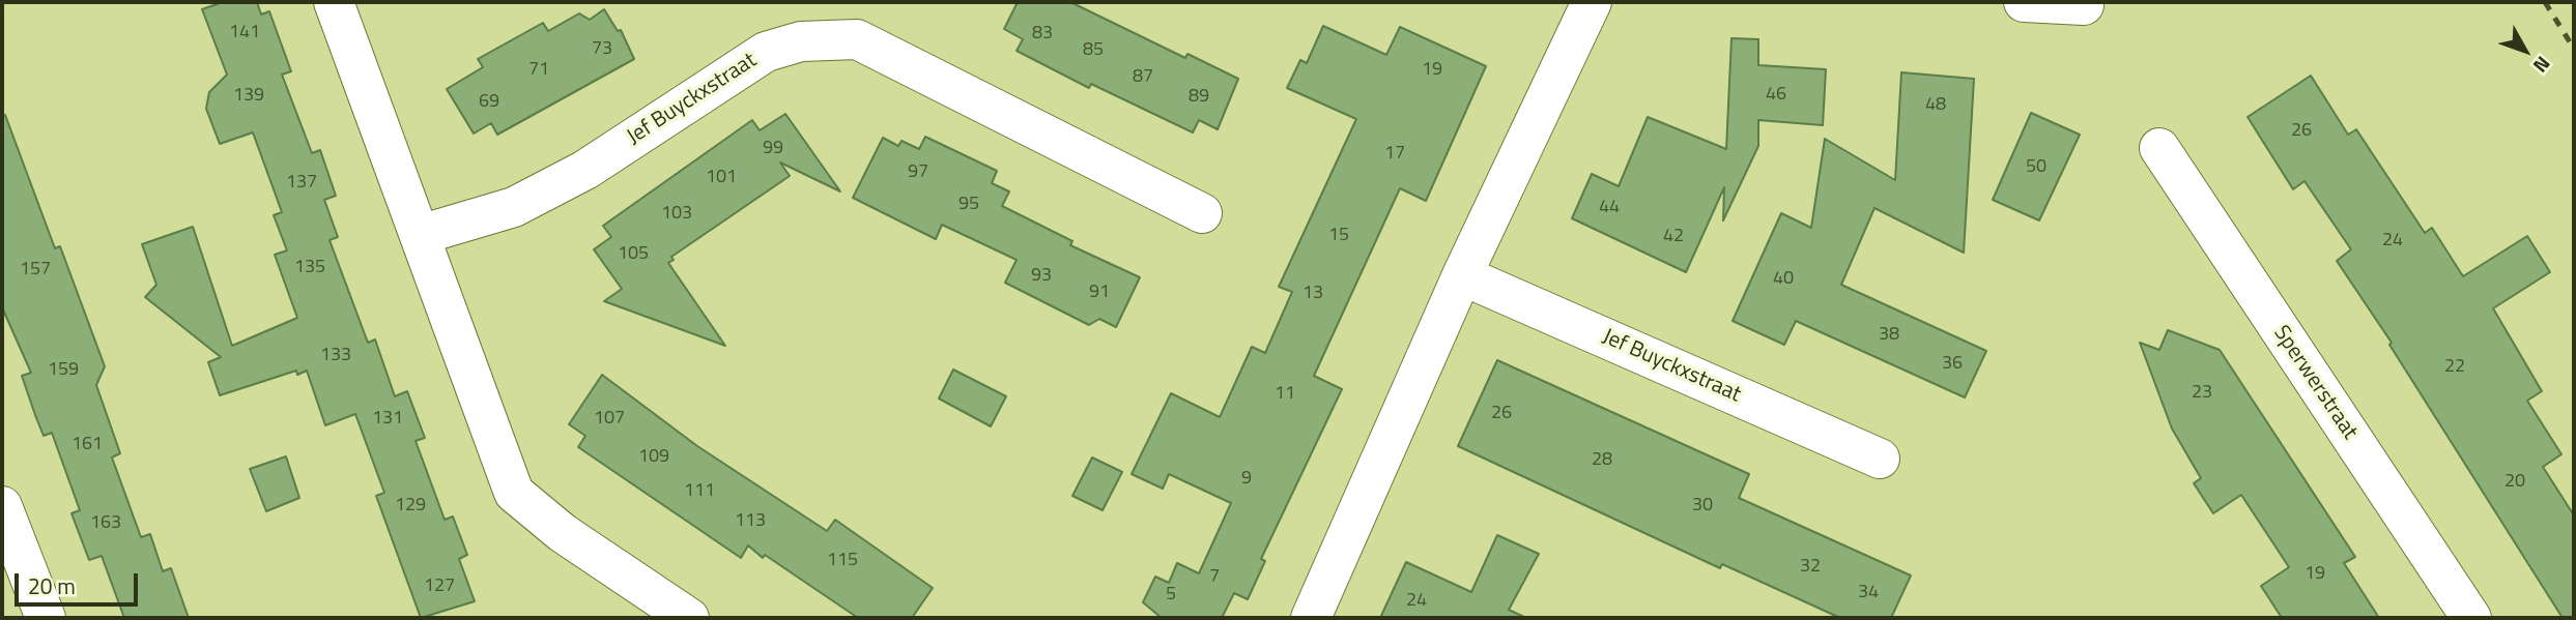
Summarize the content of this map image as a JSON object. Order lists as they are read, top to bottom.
{
  "streets": {
    "street": ["Jef Buyckxstraat", "Sperwerstraat"]
  },
  "house_numbers": [
    "141",
    "83",
    "73",
    "85",
    "71",
    "19",
    "87",
    "46",
    "139",
    "89",
    "69",
    "48",
    "26",
    "99",
    "17",
    "50",
    "97",
    "101",
    "137",
    "95",
    "44",
    "103",
    "15",
    "42",
    "24",
    "105",
    "135",
    "157",
    "93",
    "40",
    "91",
    "13",
    "38",
    "133",
    "36",
    "22",
    "159",
    "23",
    "11",
    "26",
    "131",
    "107",
    "161",
    "109",
    "28",
    "9",
    "20",
    "111",
    "129",
    "30",
    "113",
    "163",
    "115",
    "32",
    "19",
    "7",
    "127",
    "34",
    "5",
    "24"
  ],
  "scale_bar": "20 m",
  "north": "bottom right"
}
